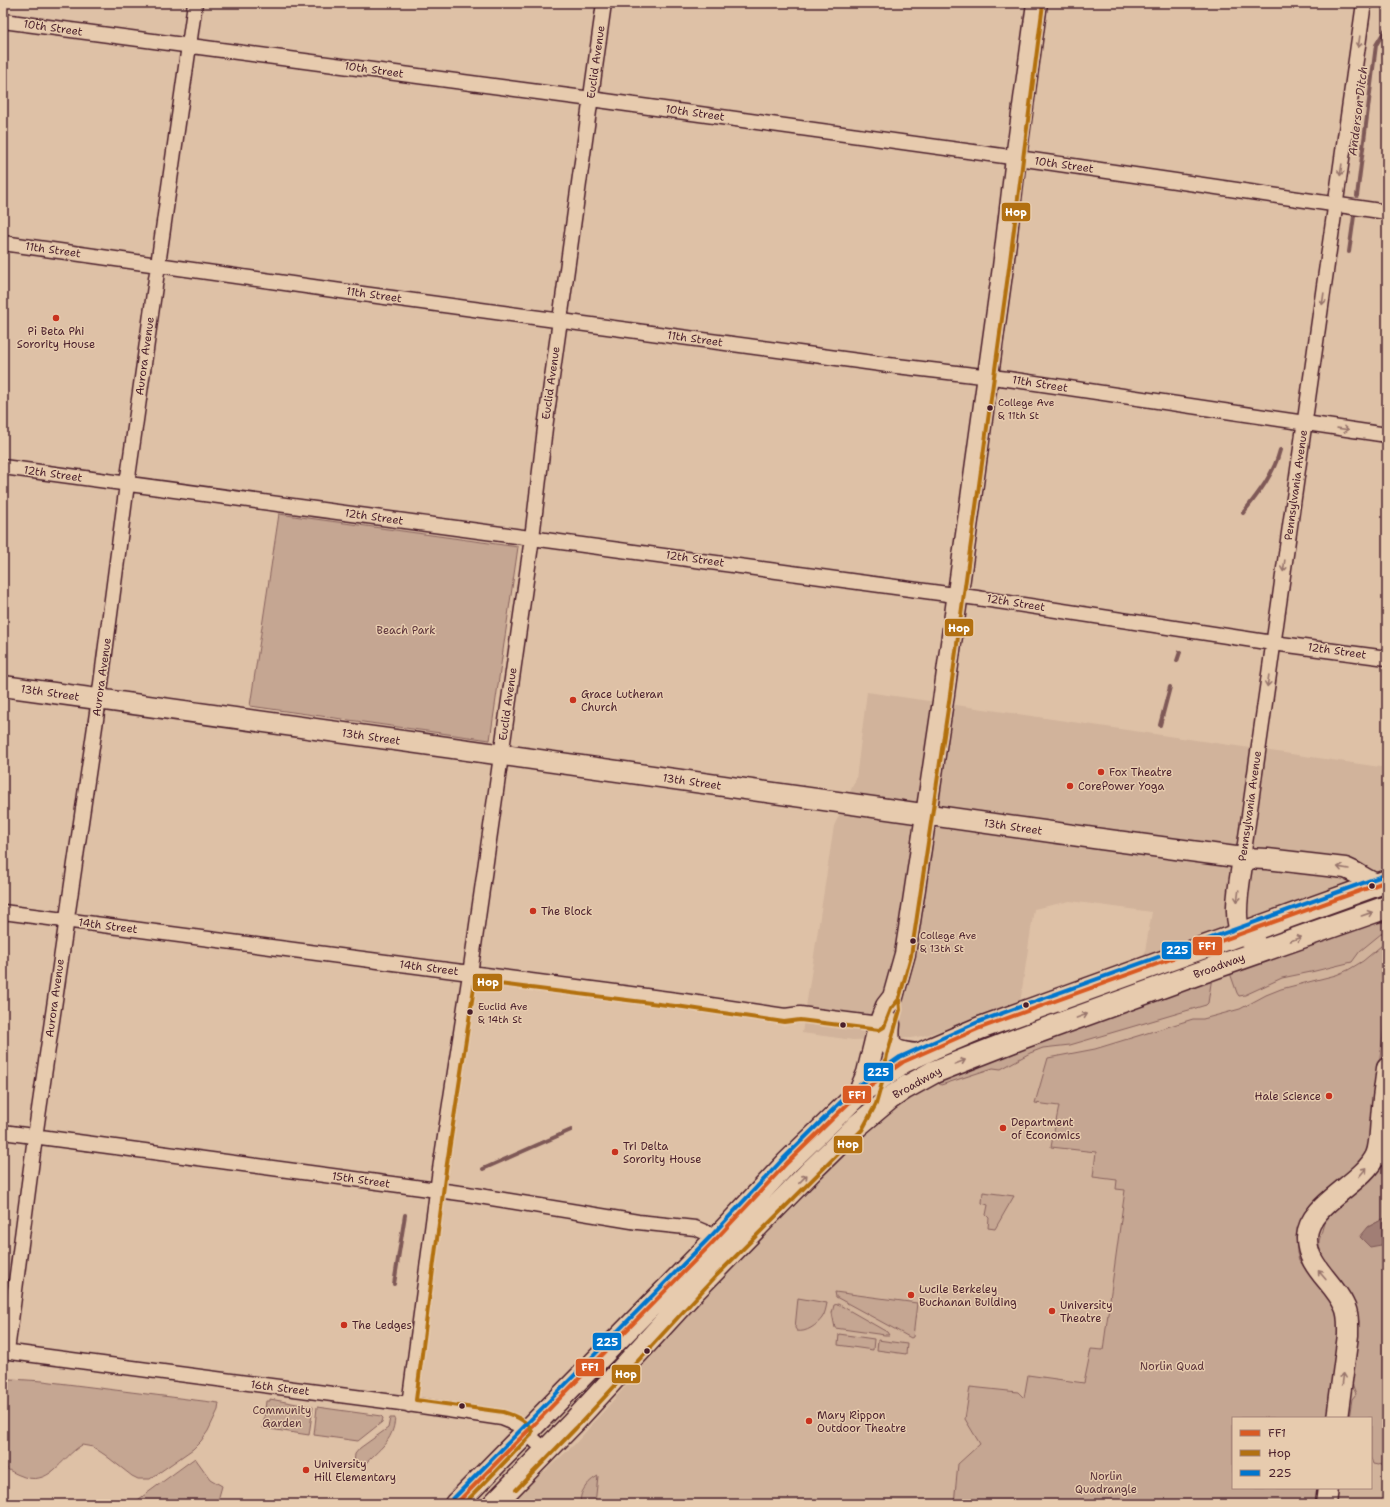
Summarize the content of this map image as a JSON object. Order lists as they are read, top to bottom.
{
  "streets": {
    "main road": ["Broadway"],
    "street": [
      "10th Street",
      "Euclid Avenue",
      "11th Street",
      "Aurora Avenue",
      "12th Street",
      "Pennsylvania Avenue",
      "13th Street",
      "14th Street",
      "15th Street",
      "16th Street"
    ]
  },
  "crossings": [
    ["10th Street", "Euclid Avenue"],
    ["10th Street", "Aurora Avenue"],
    ["10th Street", "Pennsylvania Avenue"],
    ["Euclid Avenue", "11th Street"],
    ["Euclid Avenue", "12th Street"],
    ["Euclid Avenue", "13th Street"],
    ["Euclid Avenue", "14th Street"],
    ["Euclid Avenue", "15th Street"],
    ["Euclid Avenue", "16th Street"],
    ["11th Street", "Aurora Avenue"],
    ["11th Street", "Pennsylvania Avenue"],
    ["Aurora Avenue", "12th Street"],
    ["Aurora Avenue", "13th Street"],
    ["Aurora Avenue", "14th Street"],
    ["Aurora Avenue", "15th Street"],
    ["Aurora Avenue", "16th Street"],
    ["12th Street", "Pennsylvania Avenue"],
    ["Pennsylvania Avenue", "13th Street"],
    ["Pennsylvania Avenue", "Broadway"],
    ["13th Street", "Broadway"],
    ["Broadway", "15th Street"],
    ["Broadway", "16th Street"]
  ],
  "one_way": ["Pennsylvania Avenue"],
  "water": ["Anderson Ditch"],
  "parks": [
    "Beach Park",
    "Norlin Quad",
    "Community Garden",
    "Norlin Quadrangle"
  ],
  "places": [
    "Pi Beta Phi Sorority House",
    "College Ave & 11th St",
    "Grace Lutheran Church",
    "Fox Theatre",
    "CorePower Yoga",
    "The Block",
    "College Ave & 13th St",
    "Euclid Ave & 14th St",
    "Hale Science",
    "Department of Economics",
    "Tri Delta Sorority House",
    "Lucile Berkeley Buchanan Building",
    "University Theatre",
    "The Ledges",
    "Mary Rippon Outdoor Theatre",
    "University Hill Elementary"
  ],
  "lines": ["transit line Hop", "transit line 225", "transit line FF1"],
  "legend": ["FF1", "Hop", "225"]
}
